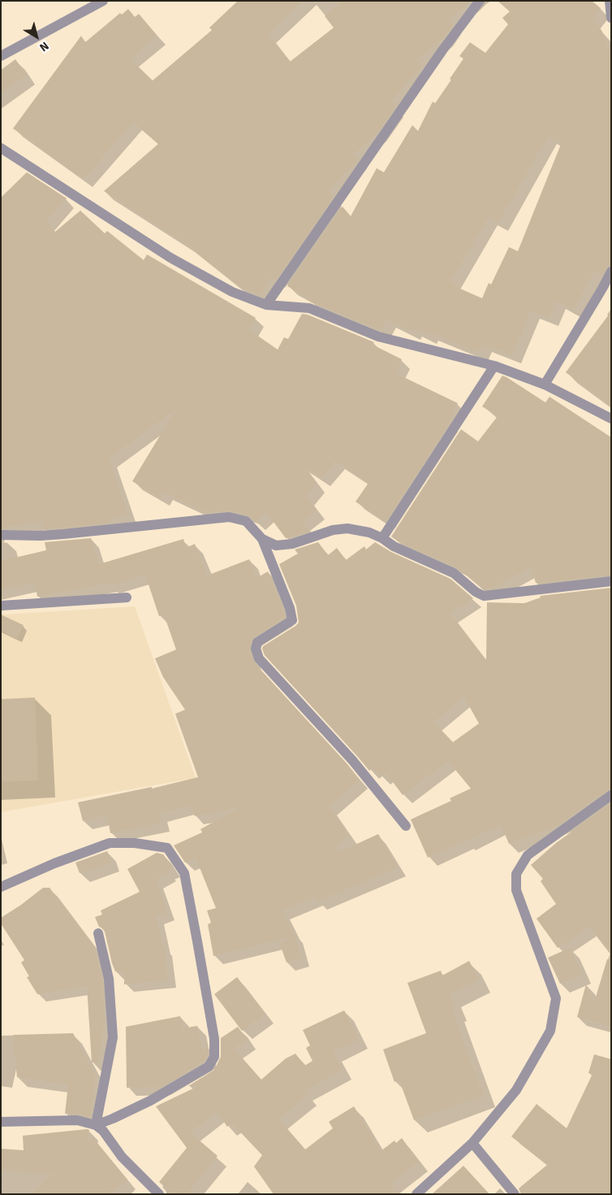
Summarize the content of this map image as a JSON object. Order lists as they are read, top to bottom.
{
  "north": "bottom right"
}
